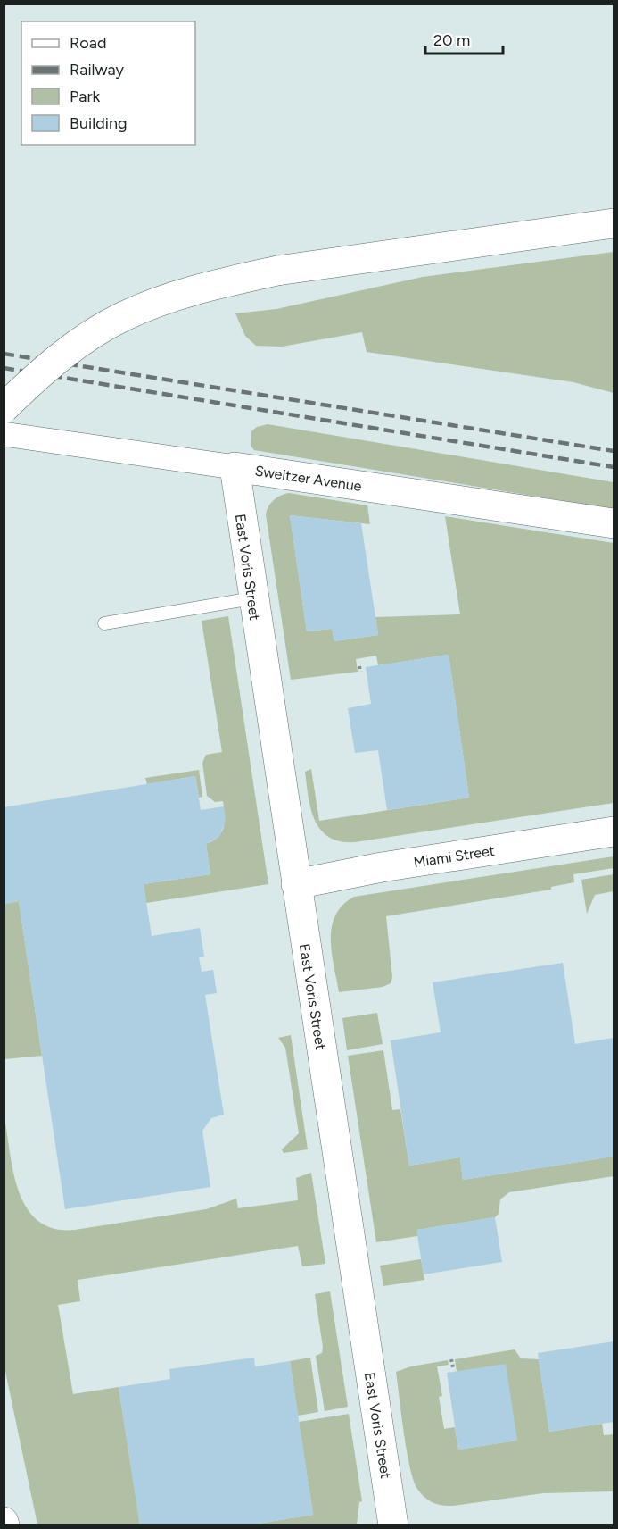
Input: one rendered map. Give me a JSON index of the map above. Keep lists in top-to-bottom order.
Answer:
{
  "streets": {
    "main road": ["Sweitzer Avenue", "East Voris Street", "Miami Street"]
  },
  "crossings": [
    ["Sweitzer Avenue", "East Voris Street"],
    ["East Voris Street", "Miami Street"]
  ],
  "legend": [
    "Road",
    "Railway",
    "Park",
    "Building"
  ],
  "scale_bar": "20 m"
}
